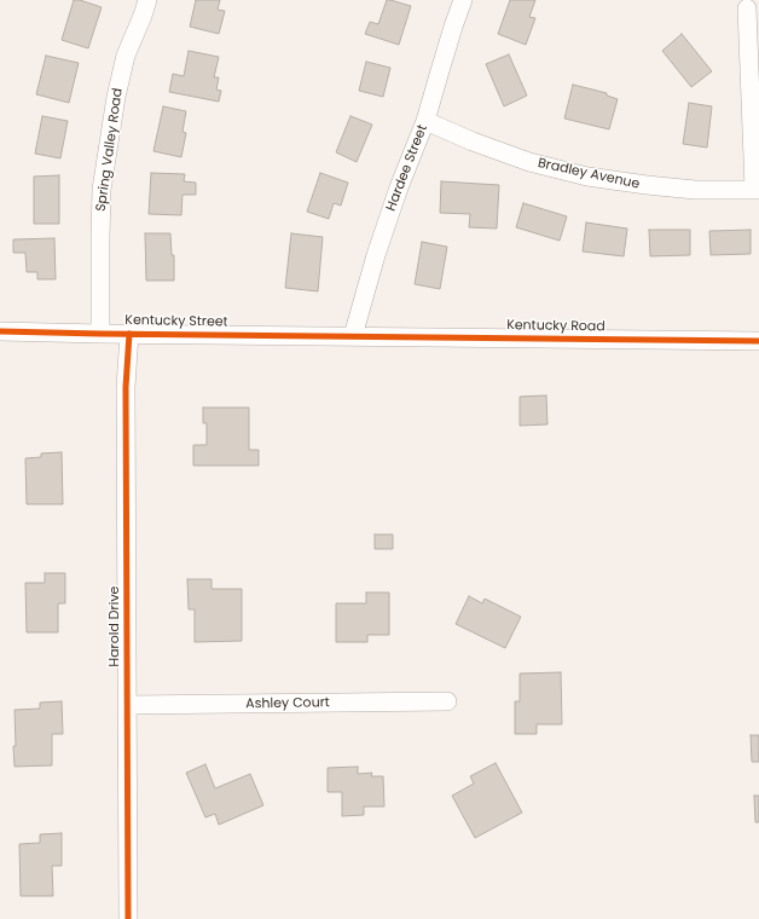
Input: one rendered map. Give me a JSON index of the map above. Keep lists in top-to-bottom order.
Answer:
{
  "streets": {
    "street": [
      "Spring Valley Road",
      "Hardee Street",
      "Bradley Avenue",
      "Kentucky Street",
      "Kentucky Road",
      "Harold Drive",
      "Ashley Court"
    ]
  },
  "crossings": [
    ["Spring Valley Road", "Kentucky Street"],
    ["Hardee Street", "Bradley Avenue"],
    ["Hardee Street", "Kentucky Street"],
    ["Hardee Street", "Kentucky Road"],
    ["Kentucky Street", "Kentucky Road"],
    ["Kentucky Street", "Harold Drive"],
    ["Harold Drive", "Ashley Court"]
  ]
}
